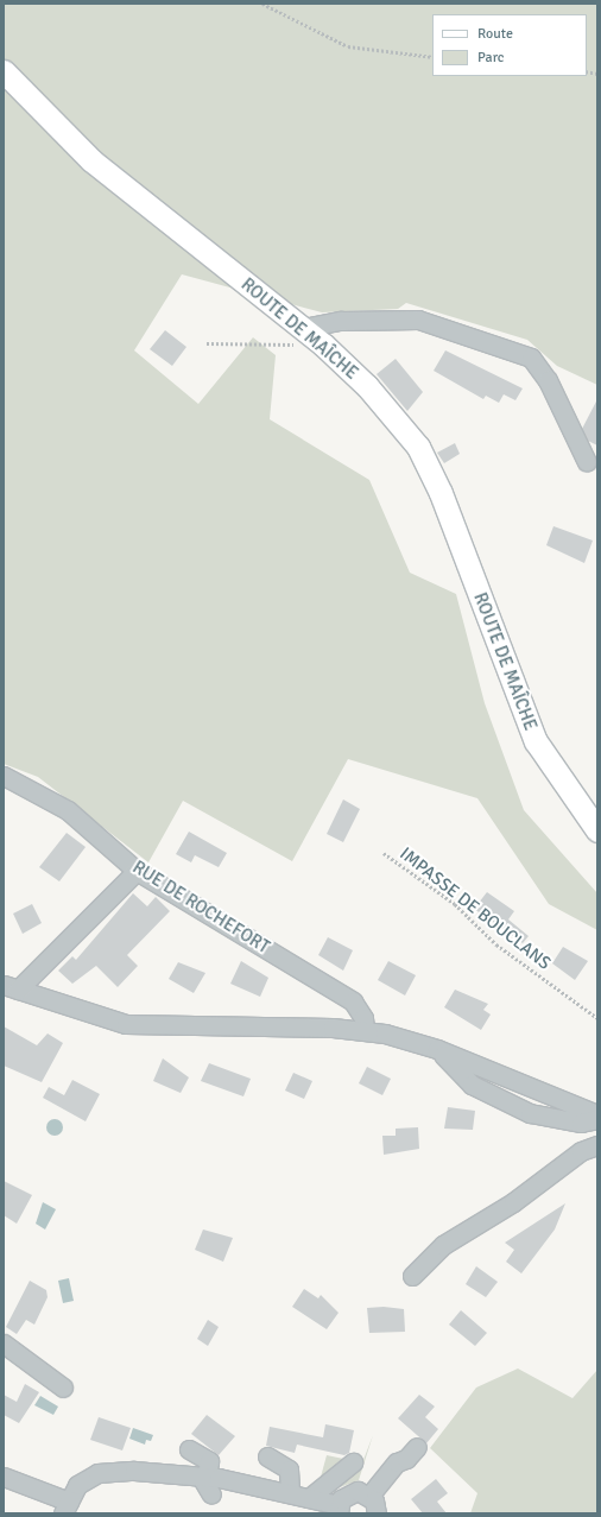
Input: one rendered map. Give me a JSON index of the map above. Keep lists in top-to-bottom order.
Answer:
{
  "streets": {
    "main road": ["ROUTE DE MAÎCHE"],
    "street": ["RUE DE ROCHEFORT"],
    "path": ["IMPASSE DE BOUCLANS"]
  },
  "legend": ["Route", "Parc"]
}
